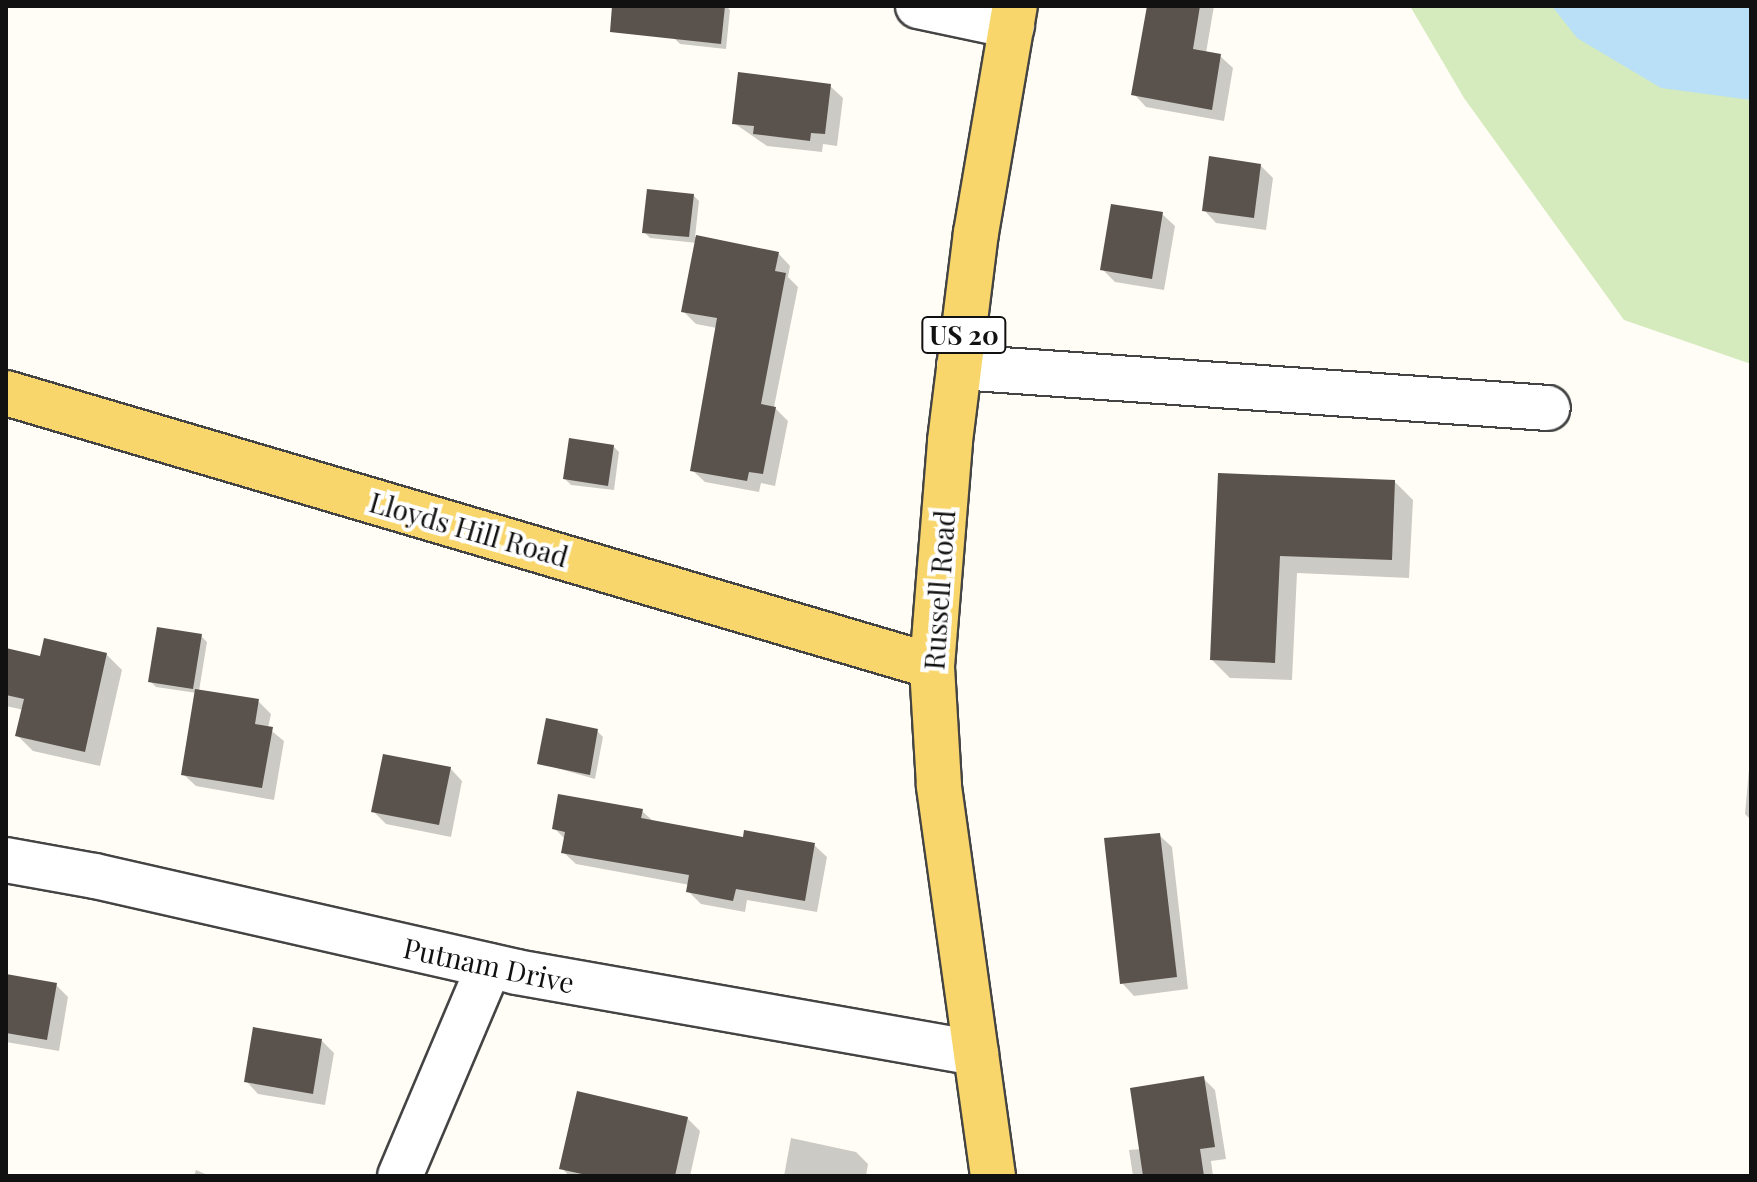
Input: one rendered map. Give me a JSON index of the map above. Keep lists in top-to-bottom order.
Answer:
{
  "streets": {
    "main road": ["US 20", "Lloyds Hill Road", "Russell Road"],
    "street": ["Putnam Drive"]
  },
  "crossings": [
    ["Lloyds Hill Road", "Russell Road"],
    ["Russell Road", "Putnam Drive"]
  ]
}
